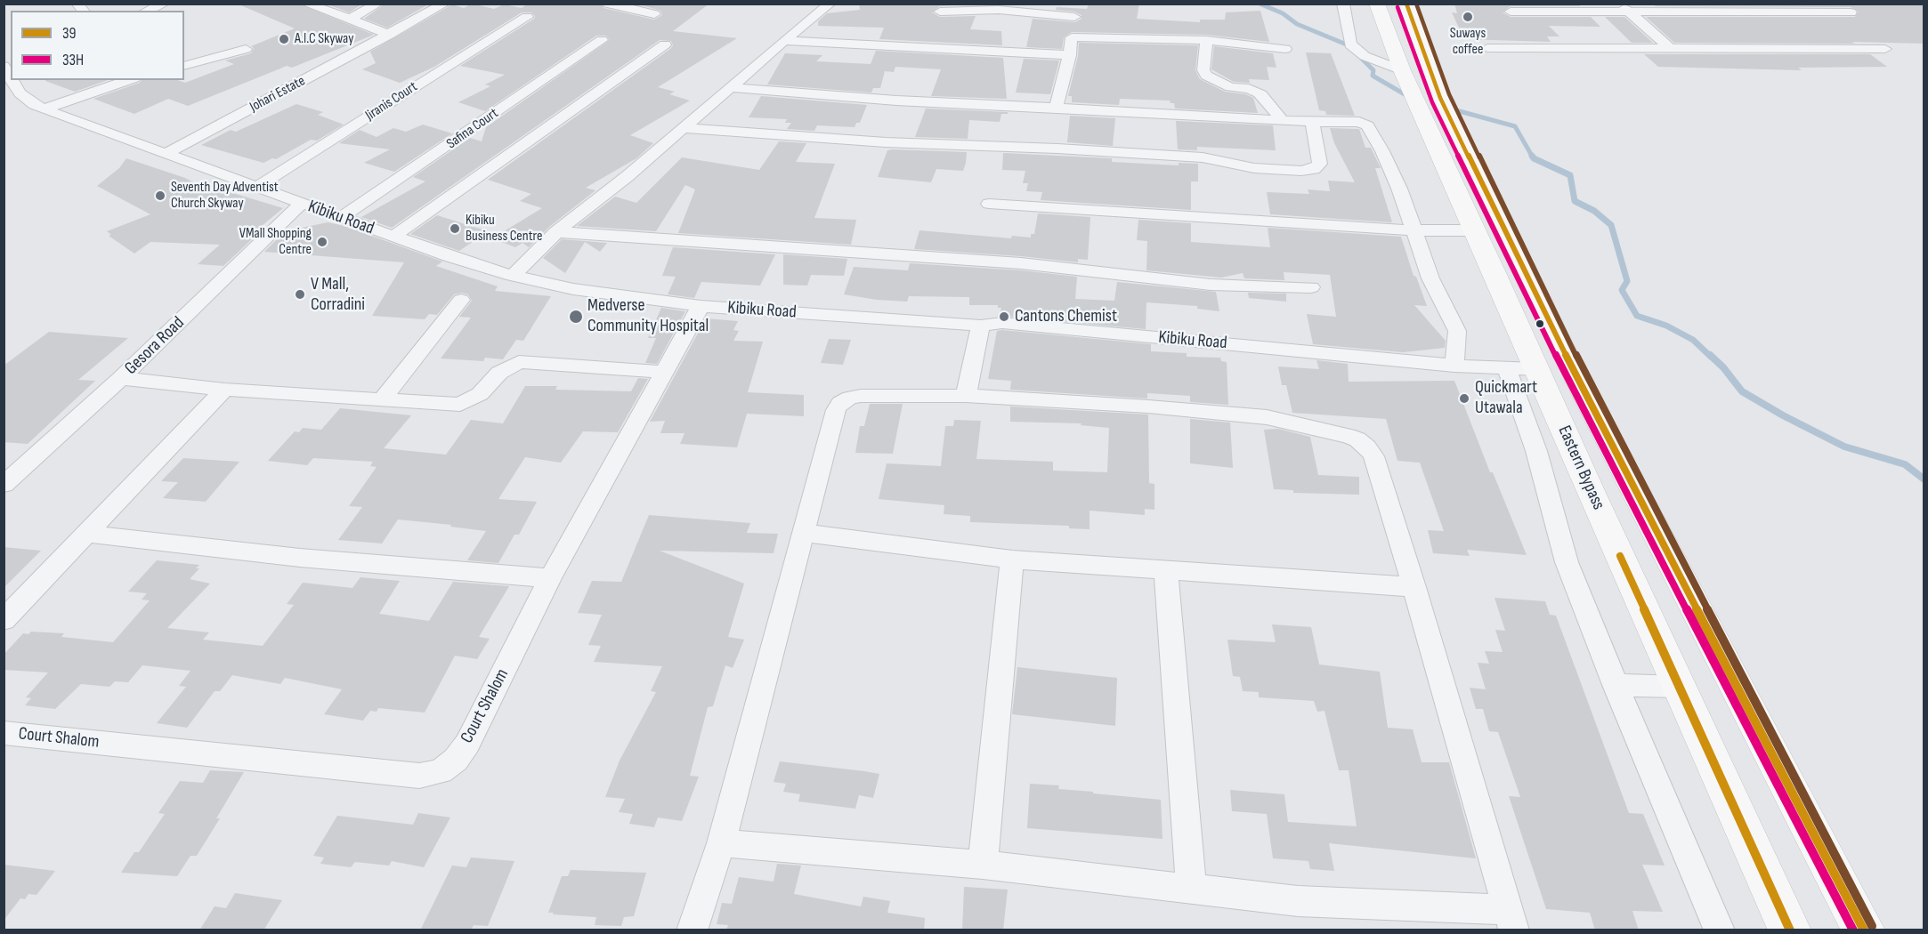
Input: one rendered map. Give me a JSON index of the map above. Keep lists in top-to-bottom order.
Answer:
{
  "streets": {
    "main road": ["Eastern Bypass"],
    "street": [
      "Johari Estate",
      "Jiranis Court",
      "Safina Court",
      "Kibiku Road",
      "Gesora Road",
      "Court Shalom"
    ]
  },
  "crossings": [
    ["Johari Estate", "Kibiku Road"],
    ["Jiranis Court", "Kibiku Road"],
    ["Safina Court", "Kibiku Road"],
    ["Kibiku Road", "Gesora Road"],
    ["Kibiku Road", "Eastern Bypass"],
    ["Kibiku Road", "Court Shalom"]
  ],
  "places": [
    "Suways coffee",
    "A.I.C Skyway",
    "Seventh Day Adventist Church Skyway",
    "Kibiku Business Centre",
    "VMall Shopping Centre",
    "V Mall, Corradini",
    "Medverse Community Hospital",
    "Cantons Chemist",
    "Quickmart Utawala"
  ],
  "lines": ["transit line 39", "transit line 33H"],
  "legend": ["39", "33H"]
}
